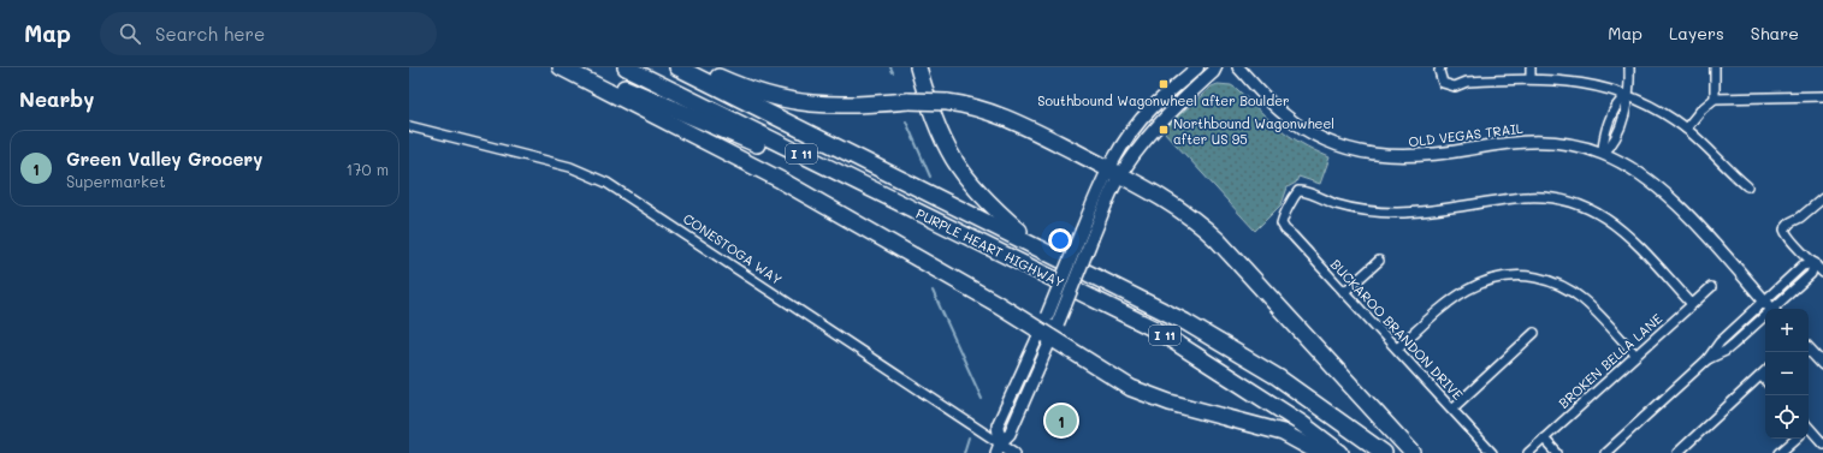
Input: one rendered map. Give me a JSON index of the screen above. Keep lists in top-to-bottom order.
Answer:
{
  "streets": {
    "highway": ["I 11", "PURPLE HEART HIGHWAY"],
    "street": [
      "OLD VEGAS TRAIL",
      "CONESTOGA WAY",
      "BUCKAROO BRANDON DRIVE",
      "BROKEN BELLA LANE"
    ]
  },
  "crossings": [
    ["BUCKAROO BRANDON DRIVE", "BROKEN BELLA LANE"]
  ],
  "places": {
    "transit": ["Southbound Wagonwheel after Boulder", "Northbound Wagonwheel after US 95"]
  },
  "page": {
    "header": "Map",
    "search": "Search here",
    "nav": ["Map", "Layers", "Share"],
    "heading": "Nearby",
    "list": [
      {
        "mark": "1",
        "name": "Green Valley Grocery",
        "note": "Supermarket",
        "value": "170 m"
      }
    ],
    "map_buttons": ["+", "−"],
    "pins": "1"
  }
}
